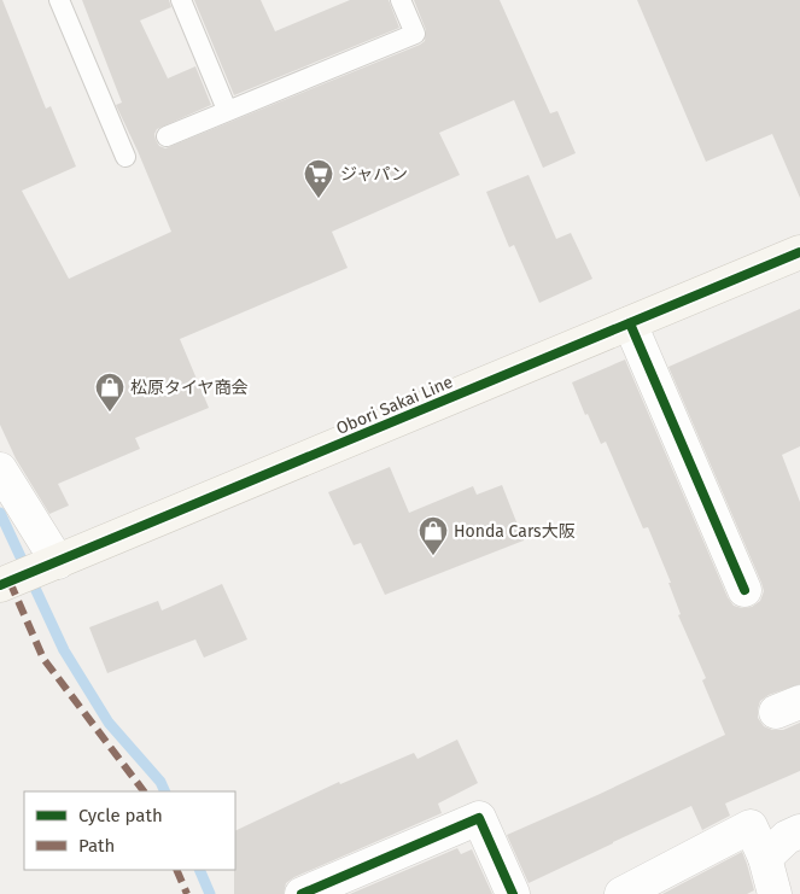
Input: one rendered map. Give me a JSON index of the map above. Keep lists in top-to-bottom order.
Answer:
{
  "streets": {
    "main road": ["Obori Sakai Line"]
  },
  "places": {
    "supermarket": ["ジャパン"],
    "shop": ["松原タイヤ商会", "Honda Cars大阪"]
  },
  "legend": ["Cycle path", "Path"]
}
